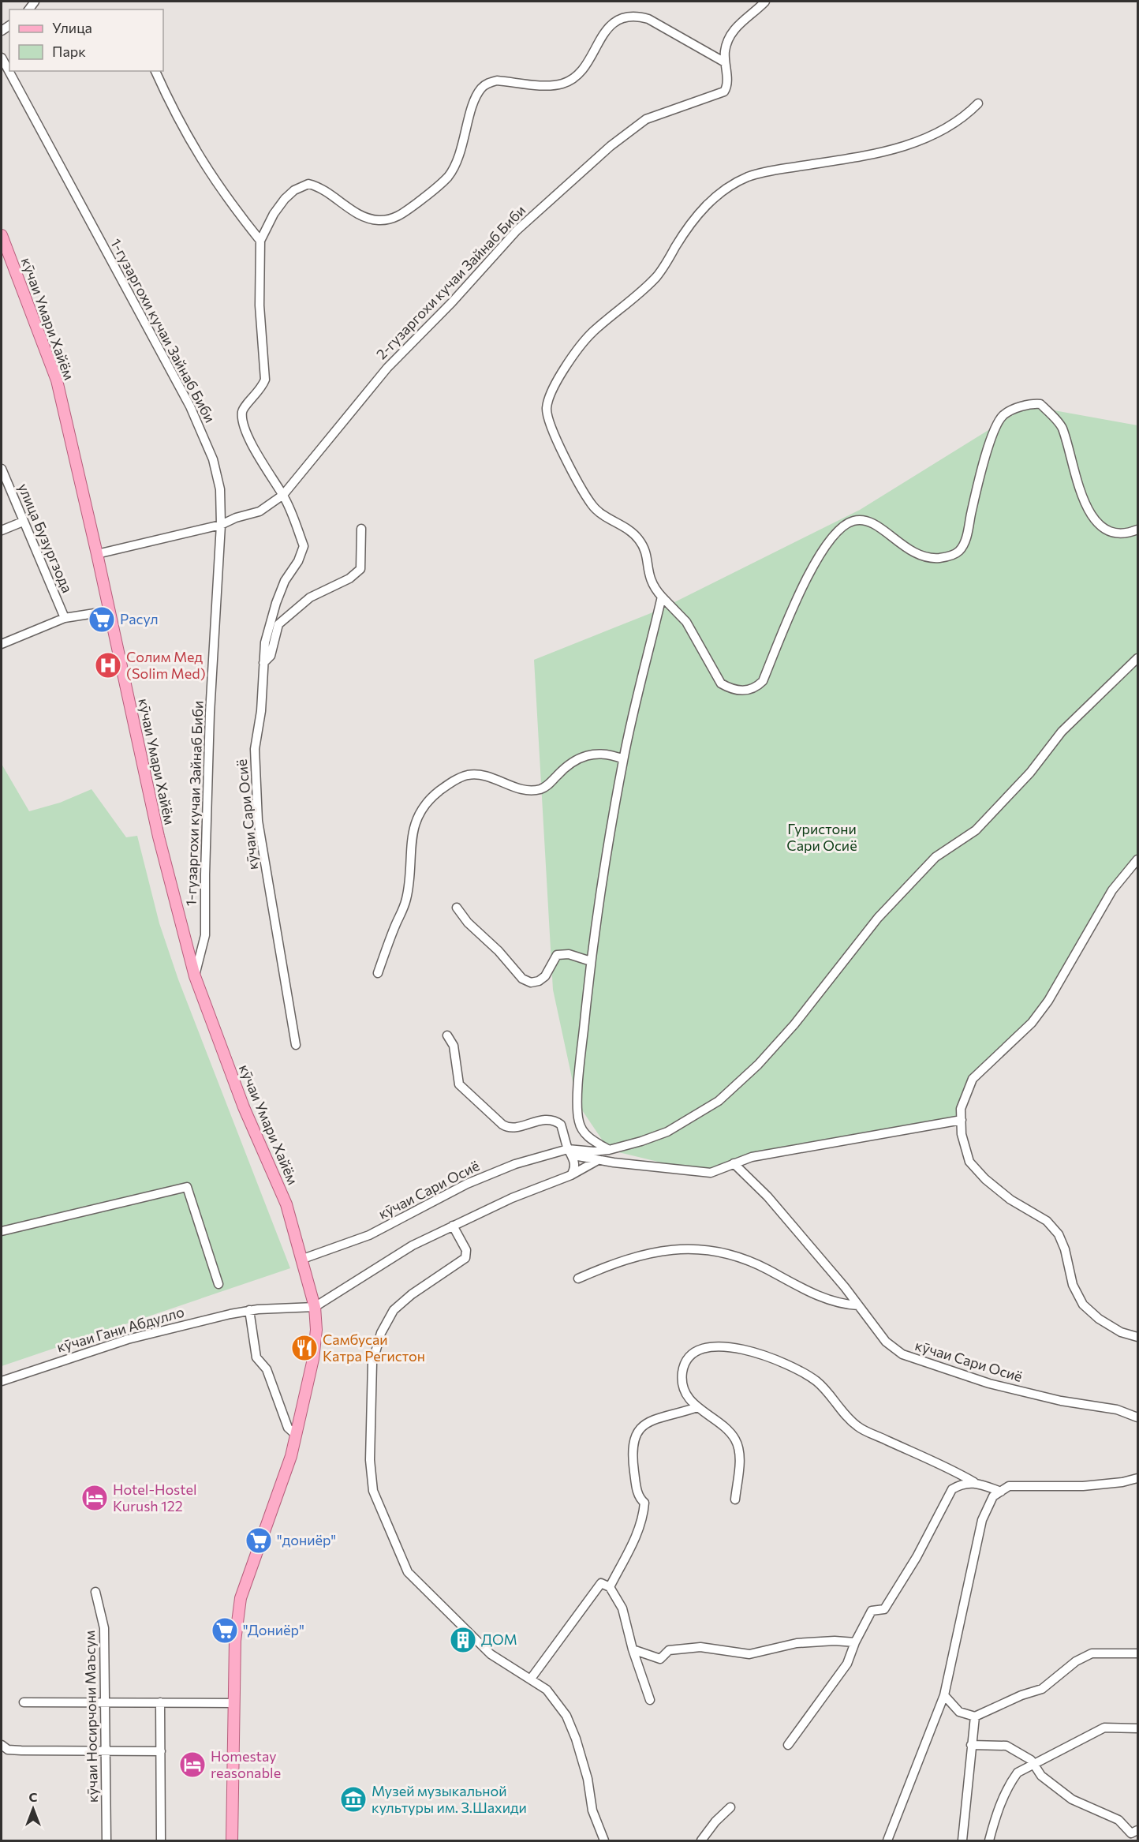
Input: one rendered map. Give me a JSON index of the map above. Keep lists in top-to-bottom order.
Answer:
{
  "streets": {
    "main road": ["кӯчаи Умари Хайём"],
    "street": [
      "2-гузаргохи кучаи Зайнаб Биби",
      "1-гузаргохи кучаи Зайнаб Биби",
      "улица Бузургзода",
      "кӯчаи Сари Осиё",
      "кӯчаи Гани Абдулло",
      "кӯчаи Носирчони Маъсум"
    ]
  },
  "crossings": [
    ["2-гузаргохи кучаи Зайнаб Биби", "кӯчаи Умари Хайём"],
    ["2-гузаргохи кучаи Зайнаб Биби", "1-гузаргохи кучаи Зайнаб Биби"],
    ["2-гузаргохи кучаи Зайнаб Биби", "кӯчаи Сари Осиё"],
    ["кӯчаи Умари Хайём", "1-гузаргохи кучаи Зайнаб Биби"],
    ["кӯчаи Умари Хайём", "кӯчаи Сари Осиё"],
    ["кӯчаи Умари Хайём", "кӯчаи Гани Абдулло"]
  ],
  "parks": ["Гуристони Сари Осиё"],
  "places": {
    "supermarket": ["Расул", "\"дониёр\"", "\"Дониёр\""],
    "hospital": ["Солим Мед (Solim Med)"],
    "restaurant": ["Самбусаи Катра Регистон"],
    "hotel": ["Hotel-Hostel Kurush 122", "Homestay reasonable"],
    "building": ["ДОМ"],
    "museum": ["Музей музыкальной культуры им. З.Шахиди"]
  },
  "legend": ["Улица", "Парк"],
  "north": "top"
}
